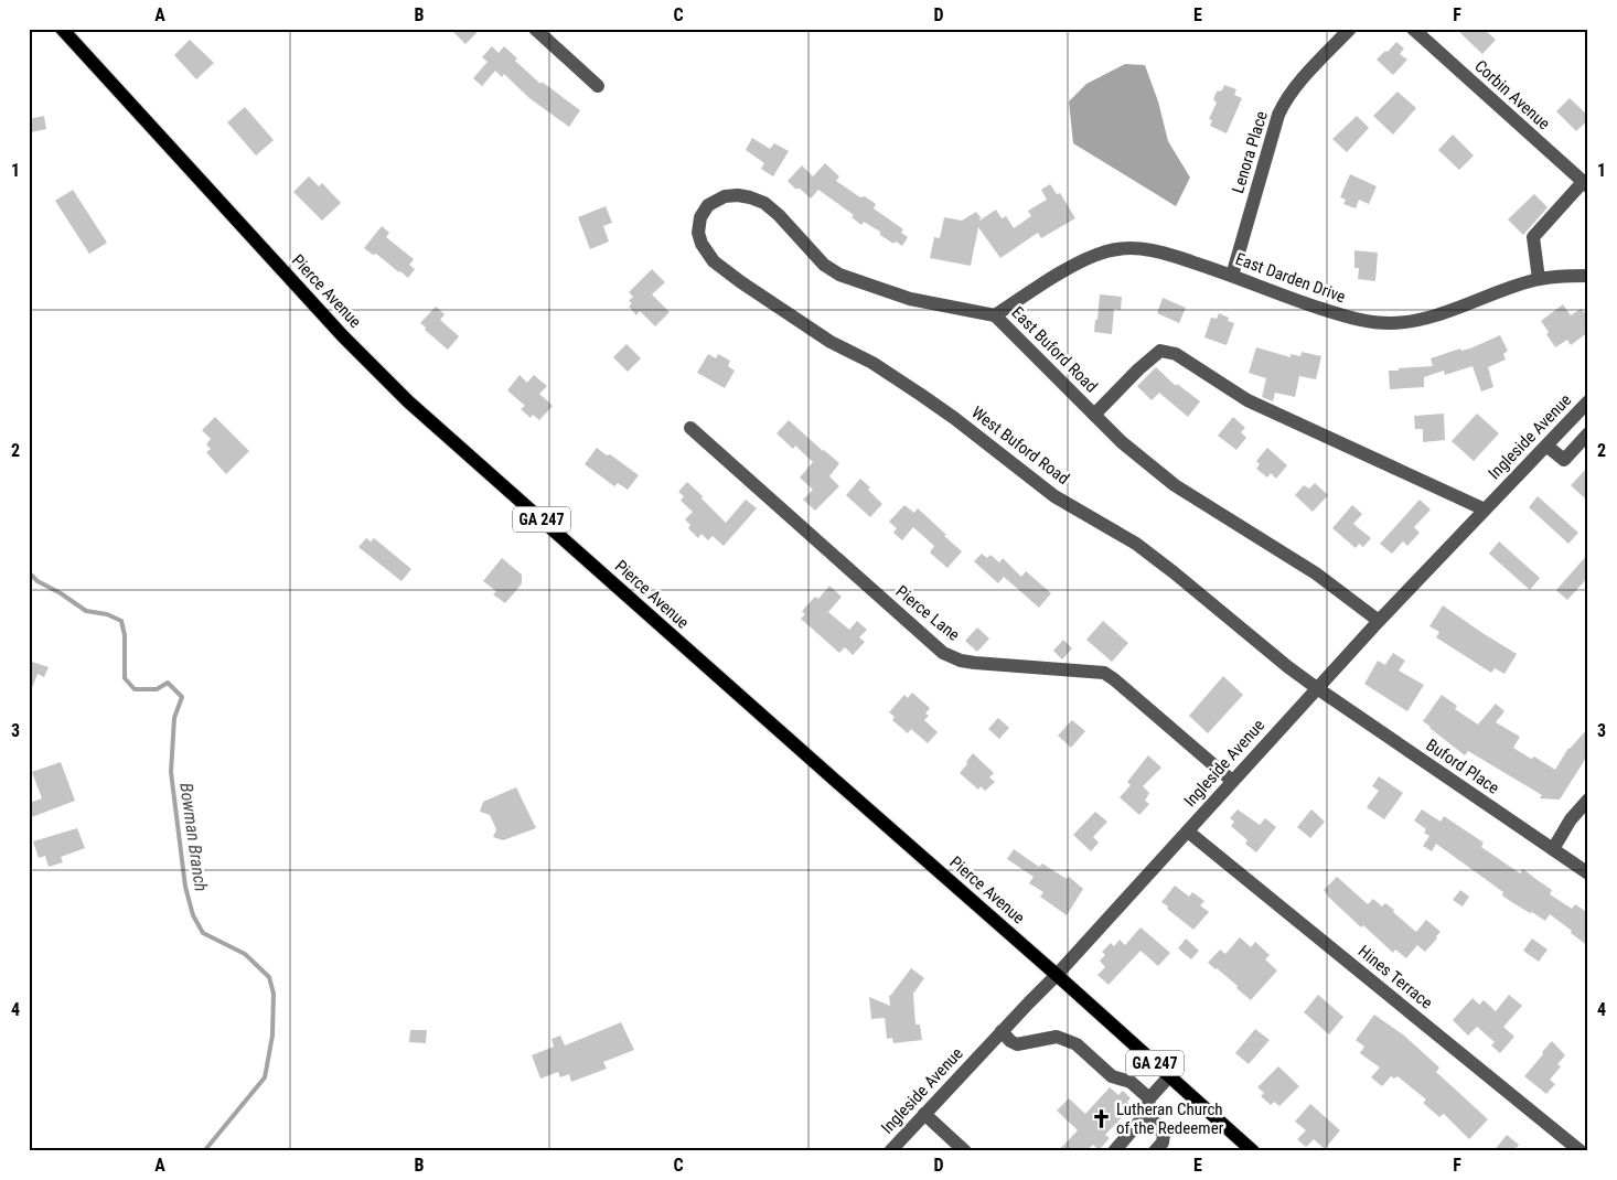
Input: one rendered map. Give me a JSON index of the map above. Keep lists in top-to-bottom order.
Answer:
{
  "streets": {
    "main road": ["Pierce Avenue", "GA 247"],
    "street": [
      "Corbin Avenue",
      "Lenora Place",
      "East Darden Drive",
      "East Buford Road",
      "Ingleside Avenue",
      "West Buford Road",
      "Pierce Lane",
      "Buford Place",
      "Hines Terrace"
    ]
  },
  "crossings": [
    ["Lenora Place", "East Darden Drive"],
    ["East Darden Drive", "East Buford Road"],
    ["Pierce Avenue", "Ingleside Avenue"],
    ["East Buford Road", "Ingleside Avenue"],
    ["East Buford Road", "West Buford Road"],
    ["Ingleside Avenue", "West Buford Road"],
    ["Ingleside Avenue", "Pierce Lane"],
    ["Ingleside Avenue", "Buford Place"],
    ["Ingleside Avenue", "Hines Terrace"],
    ["West Buford Road", "Buford Place"]
  ],
  "water": ["Bowman Branch"],
  "places": {
    "church": ["Lutheran Church of the Redeemer"]
  },
  "grid": {
    "columns": [
      "A",
      "B",
      "C",
      "D",
      "E",
      "F"
    ],
    "rows": [
      "1",
      "2",
      "3",
      "4"
    ]
  }
}
